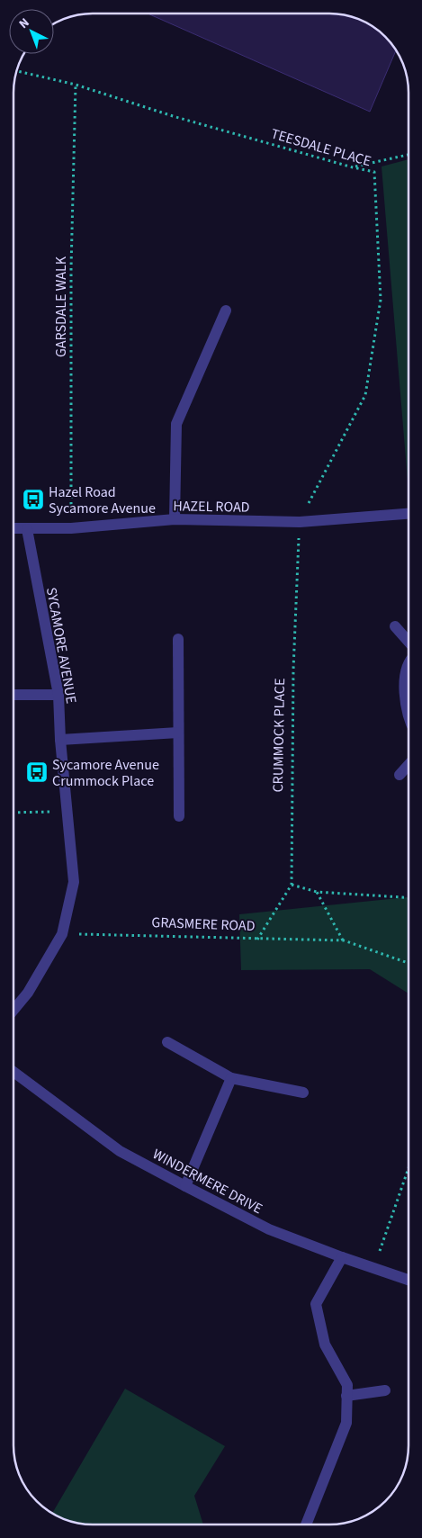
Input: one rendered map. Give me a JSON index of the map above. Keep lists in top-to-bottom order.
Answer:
{
  "streets": {
    "street": ["HAZEL ROAD", "SYCAMORE AVENUE", "WINDERMERE DRIVE"],
    "path": [
      "TEESDALE PLACE",
      "GARSDALE WALK",
      "CRUMMOCK PLACE",
      "GRASMERE ROAD"
    ]
  },
  "crossings": [
    ["TEESDALE PLACE", "GARSDALE WALK"],
    ["TEESDALE PLACE", "HAZEL ROAD"],
    ["TEESDALE PLACE", "CRUMMOCK PLACE"],
    ["GARSDALE WALK", "HAZEL ROAD"],
    ["HAZEL ROAD", "SYCAMORE AVENUE"],
    ["HAZEL ROAD", "CRUMMOCK PLACE"],
    ["SYCAMORE AVENUE", "GRASMERE ROAD"]
  ],
  "places": {
    "bus stop": ["Hazel Road Sycamore Avenue", "Sycamore Avenue Crummock Place"]
  },
  "north": "top left"
}
